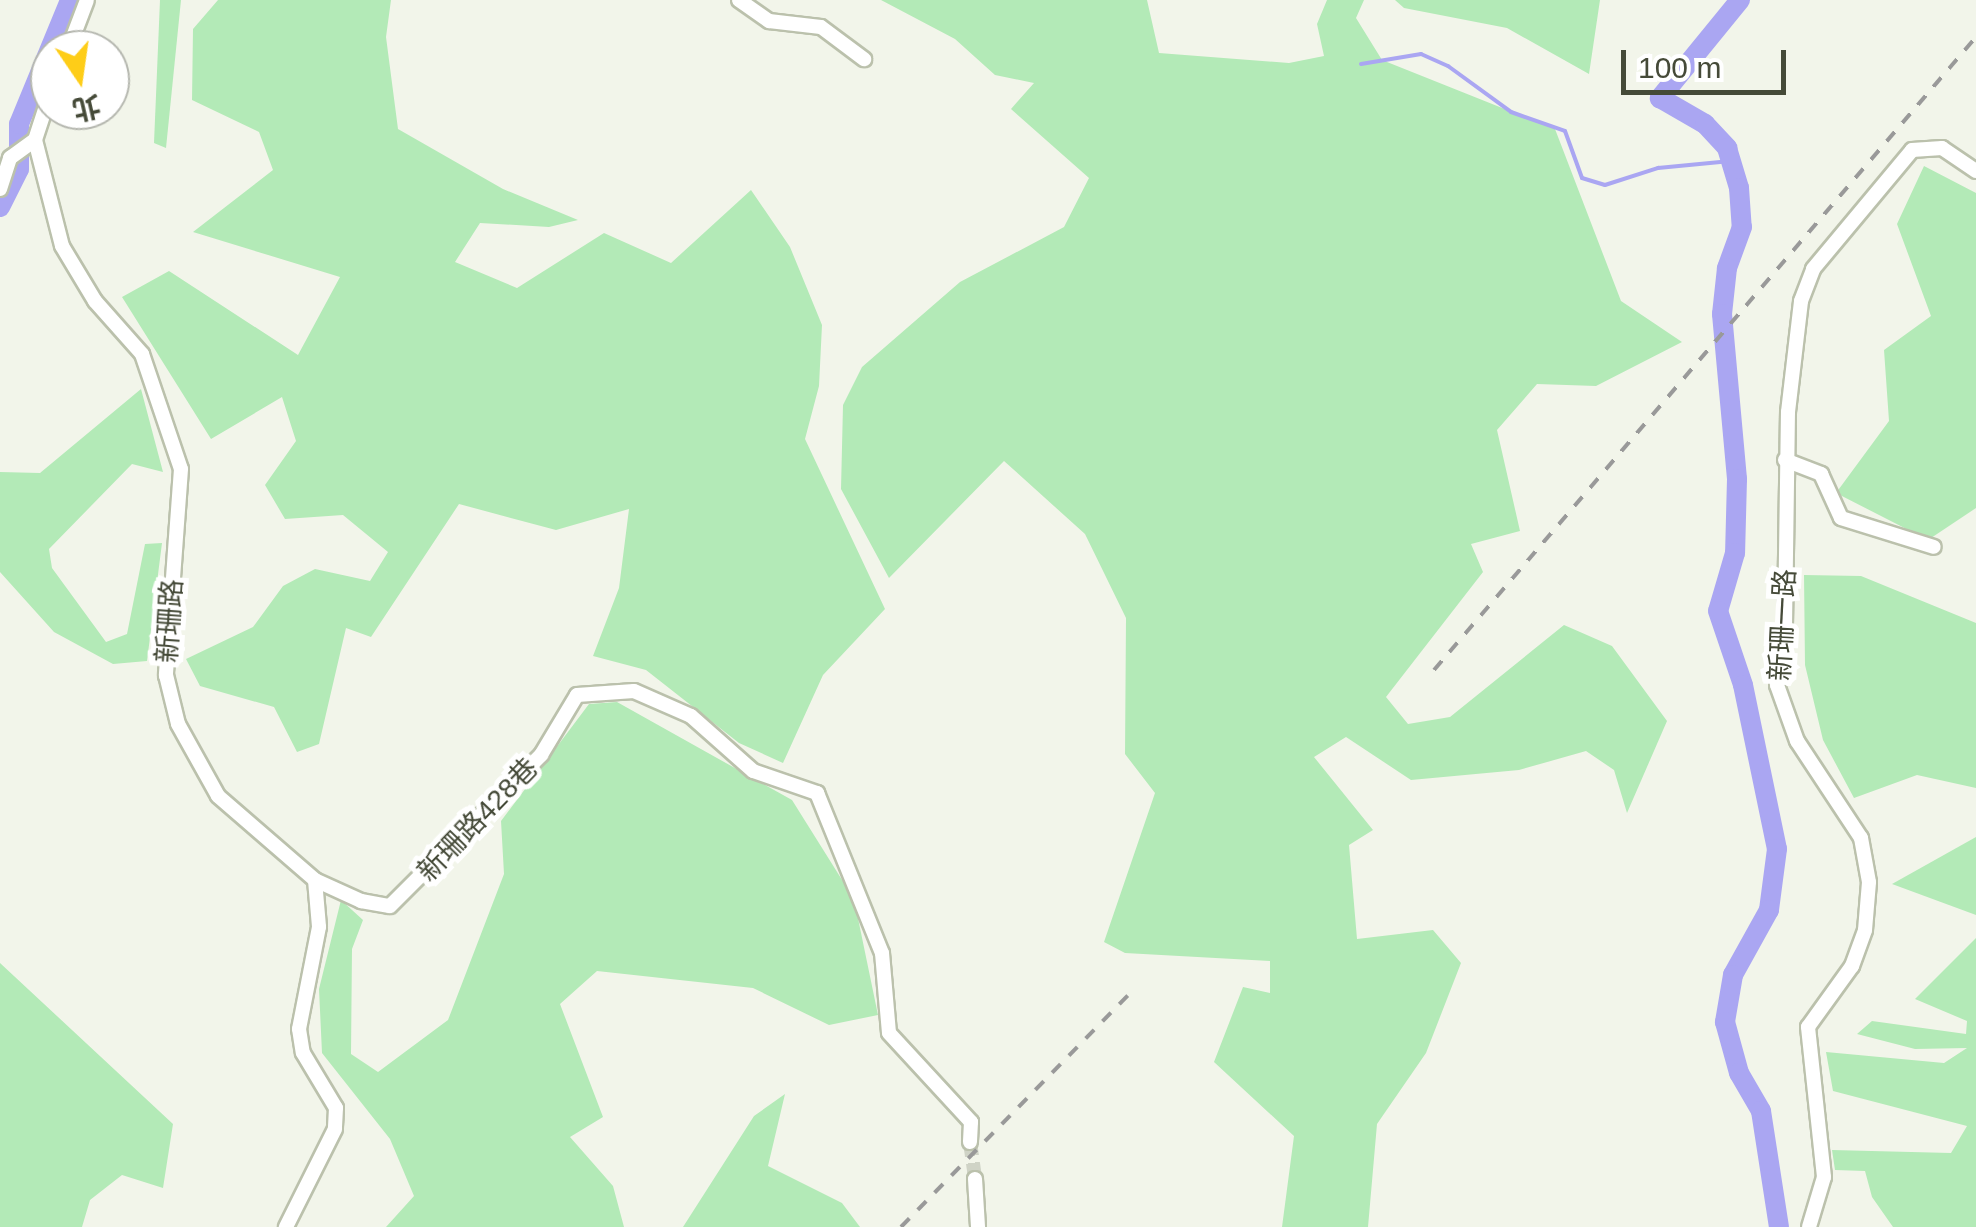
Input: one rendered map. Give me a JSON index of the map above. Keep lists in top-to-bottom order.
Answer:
{
  "streets": {
    "street": ["新珊路", "新珊一路", "新珊路428巷"]
  },
  "crossings": [
    ["新珊路", "新珊路428巷"]
  ],
  "scale_bar": "100 m",
  "north": "bottom"
}
